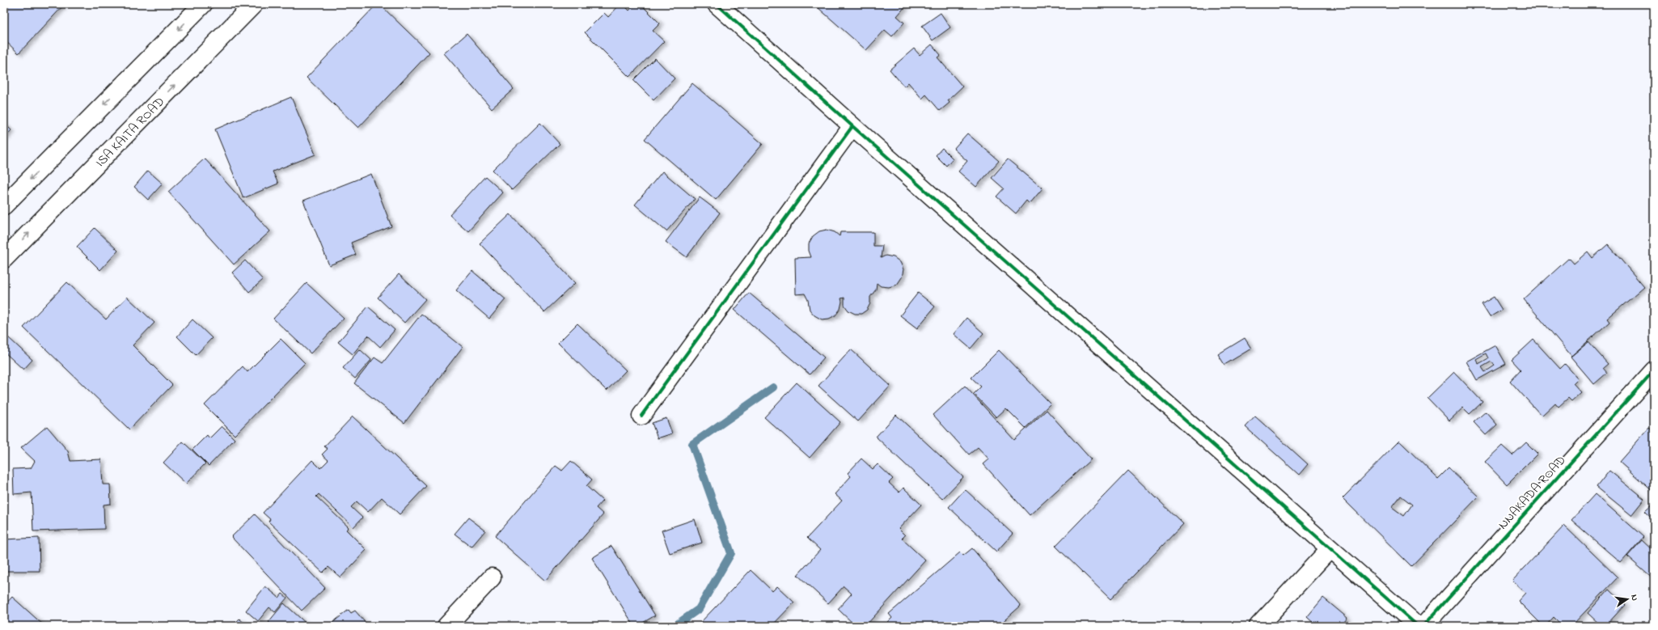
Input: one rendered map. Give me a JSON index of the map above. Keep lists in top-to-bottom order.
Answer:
{
  "streets": {
    "street": ["ISA KAITA ROAD", "NNAKADA ROAD"]
  },
  "north": "right"
}
